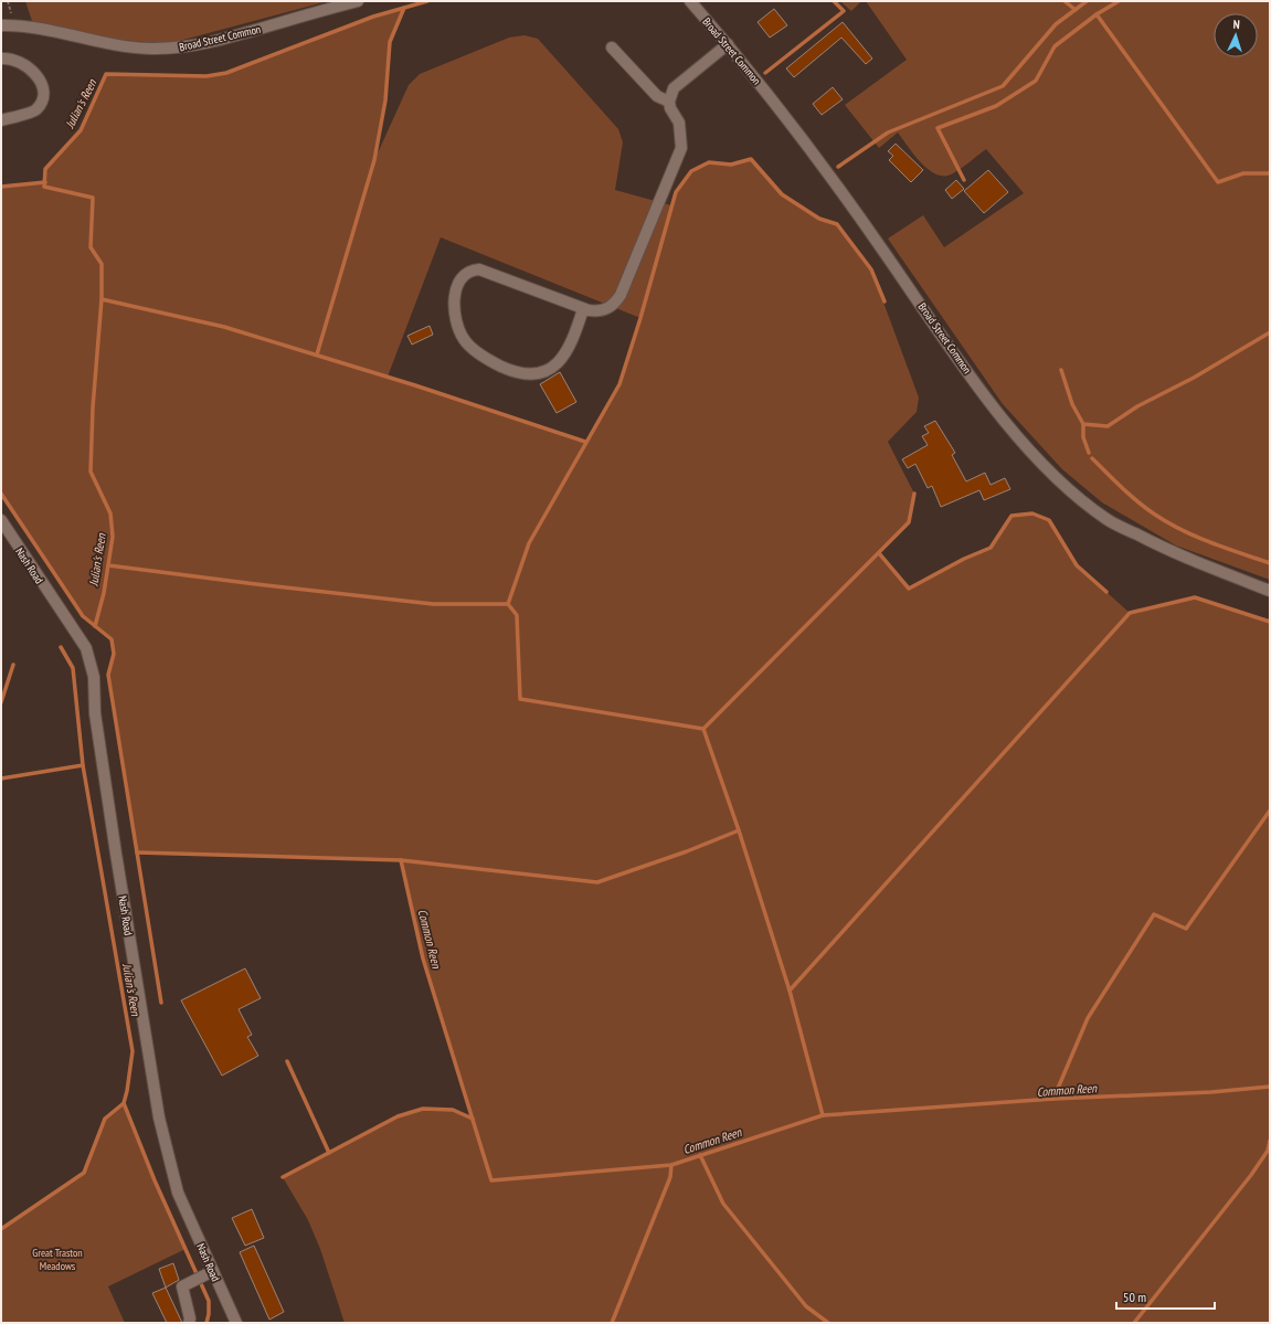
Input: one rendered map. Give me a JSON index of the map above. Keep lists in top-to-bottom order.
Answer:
{
  "streets": {
    "street": ["Broad Street Common", "Nash Road"]
  },
  "water": ["Julian's Reen", "Common Reen"],
  "parks": ["Great Traston Meadows"],
  "scale_bar": "50 m",
  "north": "top"
}
